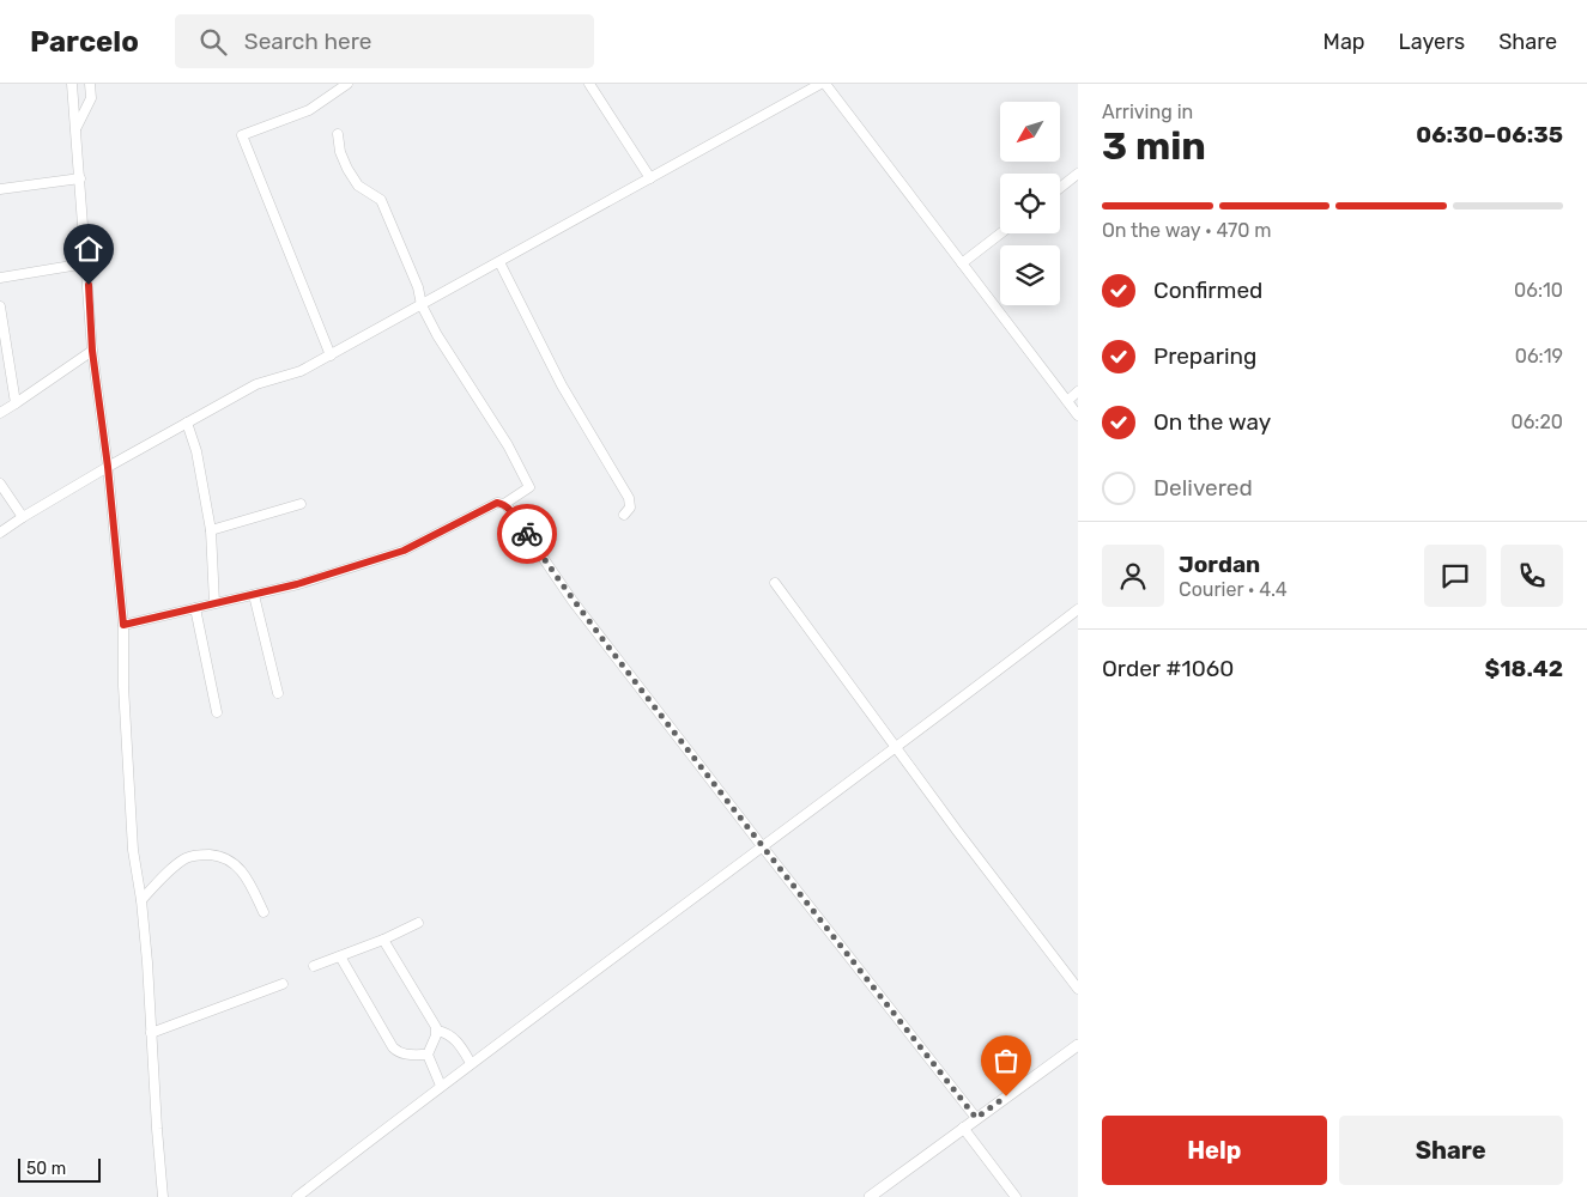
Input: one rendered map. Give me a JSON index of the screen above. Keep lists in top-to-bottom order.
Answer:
{
  "scale_bar": "50 m",
  "north": "bottom left",
  "page": {
    "header": "Parcelo",
    "search": "Search here",
    "nav": ["Map", "Layers", "Share"],
    "heading": ["3 min", "Arriving in", "06:30–06:35"],
    "panel": [
      "Jordan",
      "Courier · 4.4",
      "Order #1060",
      "$18.42"
    ],
    "bar": "On the way · 470 m",
    "list": [
      ["Confirmed", "06:10"],
      ["Preparing", "06:19"],
      ["On the way", "06:20"],
      "Delivered"
    ],
    "buttons": ["Help", "Share"],
    "scale": "50 m"
  }
}
